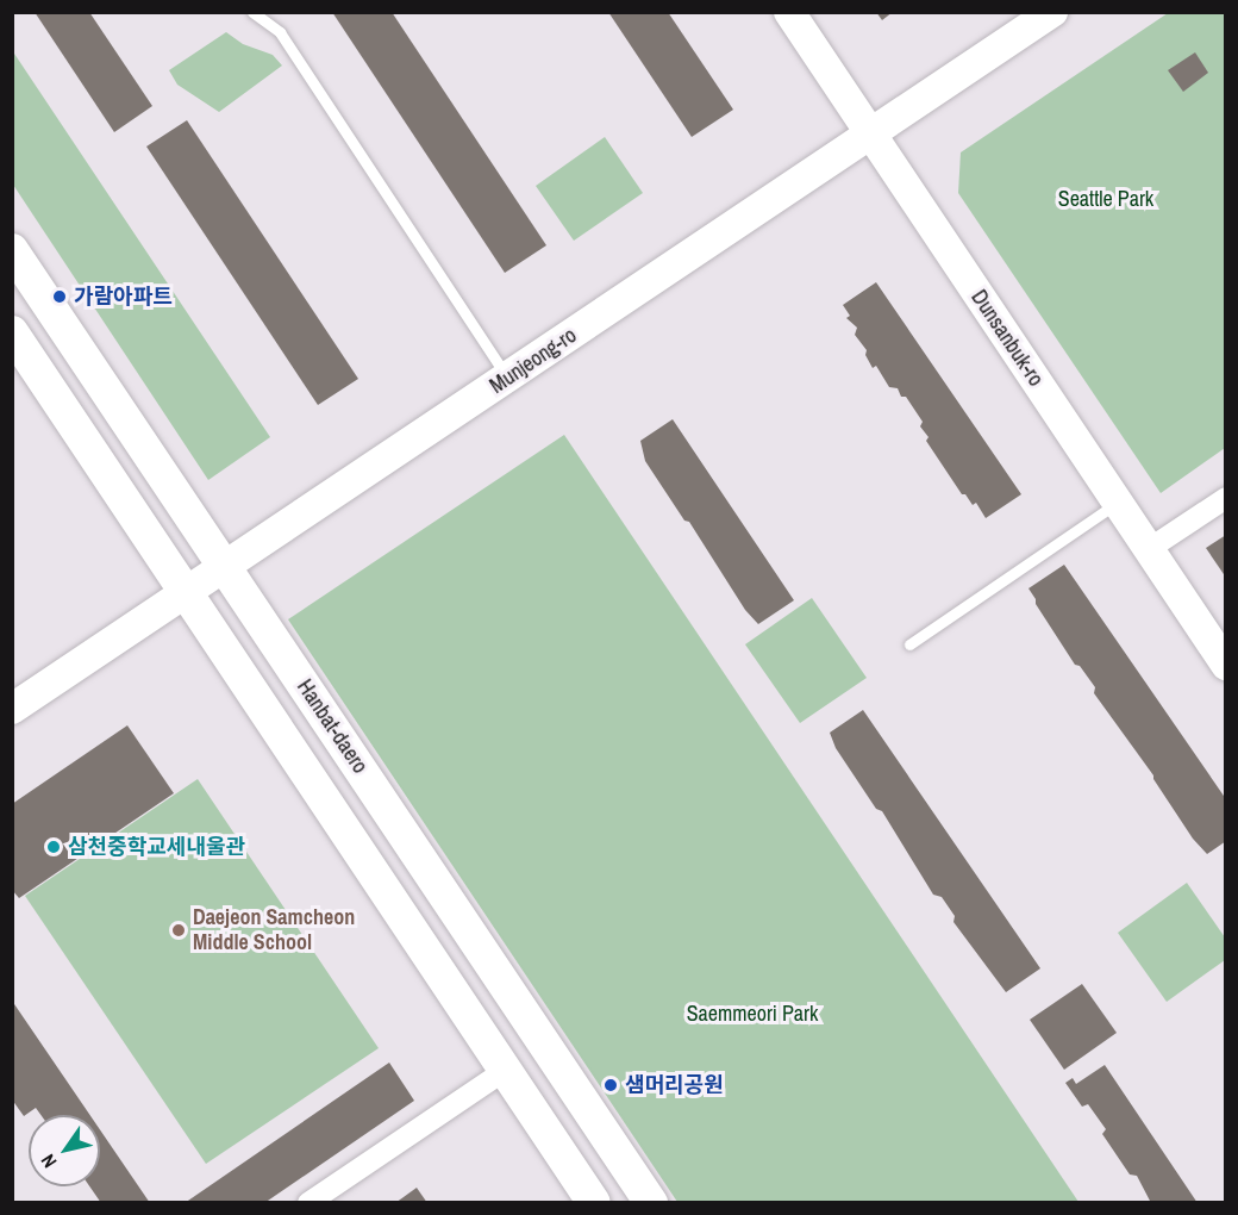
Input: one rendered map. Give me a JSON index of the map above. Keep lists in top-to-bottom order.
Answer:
{
  "streets": {
    "main road": ["Dunsanbuk-ro", "Munjeong-ro", "Hanbat-daero"]
  },
  "crossings": [
    ["Dunsanbuk-ro", "Munjeong-ro"],
    ["Munjeong-ro", "Hanbat-daero"]
  ],
  "parks": ["Seattle Park", "Saemmeori Park"],
  "places": [
    "가람아파트",
    "삼천중학교세내울관",
    "Daejeon Samcheon Middle School",
    "샘머리공원"
  ],
  "north": "bottom left"
}
